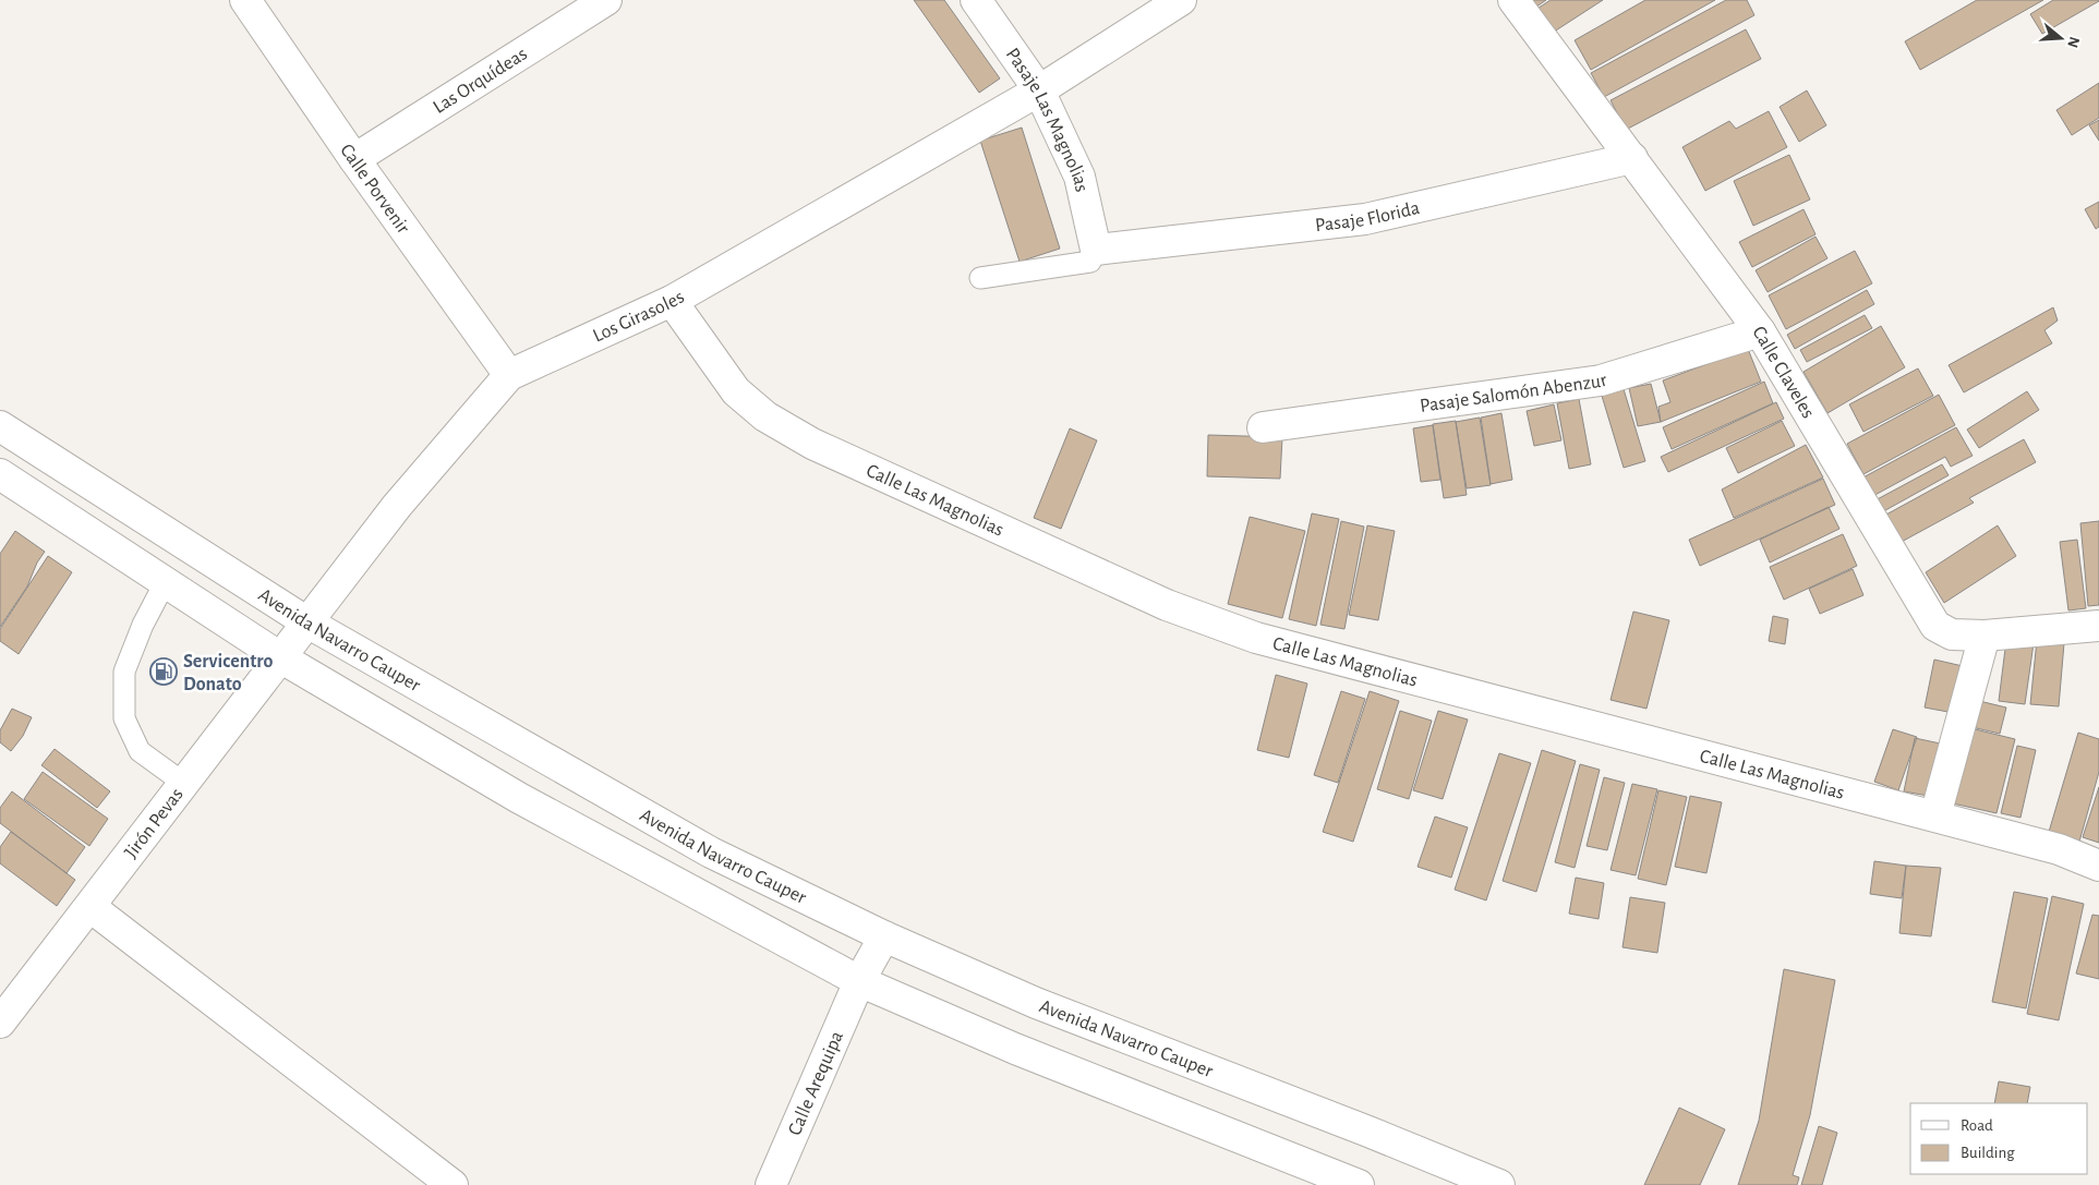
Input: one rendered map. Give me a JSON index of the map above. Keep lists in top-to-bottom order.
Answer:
{
  "streets": {
    "street": [
      "Las Orquídeas",
      "Pasaje Las Magnolias",
      "Calle Porvenir",
      "Pasaje Florida",
      "Los Girasoles",
      "Calle Claveles",
      "Pasaje Salomón Abenzur",
      "Calle Las Magnolias",
      "Avenida Navarro Cauper",
      "Jirón Pevas",
      "Calle Arequipa"
    ]
  },
  "crossings": [
    ["Las Orquídeas", "Calle Porvenir"],
    ["Pasaje Las Magnolias", "Pasaje Florida"],
    ["Pasaje Las Magnolias", "Los Girasoles"],
    ["Calle Porvenir", "Los Girasoles"],
    ["Pasaje Florida", "Calle Claveles"],
    ["Los Girasoles", "Calle Las Magnolias"],
    ["Los Girasoles", "Avenida Navarro Cauper"],
    ["Los Girasoles", "Jirón Pevas"],
    ["Calle Claveles", "Pasaje Salomón Abenzur"],
    ["Avenida Navarro Cauper", "Jirón Pevas"],
    ["Avenida Navarro Cauper", "Calle Arequipa"]
  ],
  "places": {
    "fuel station": ["Servicentro Donato"]
  },
  "legend": ["Road", "Building"],
  "north": "right"
}
